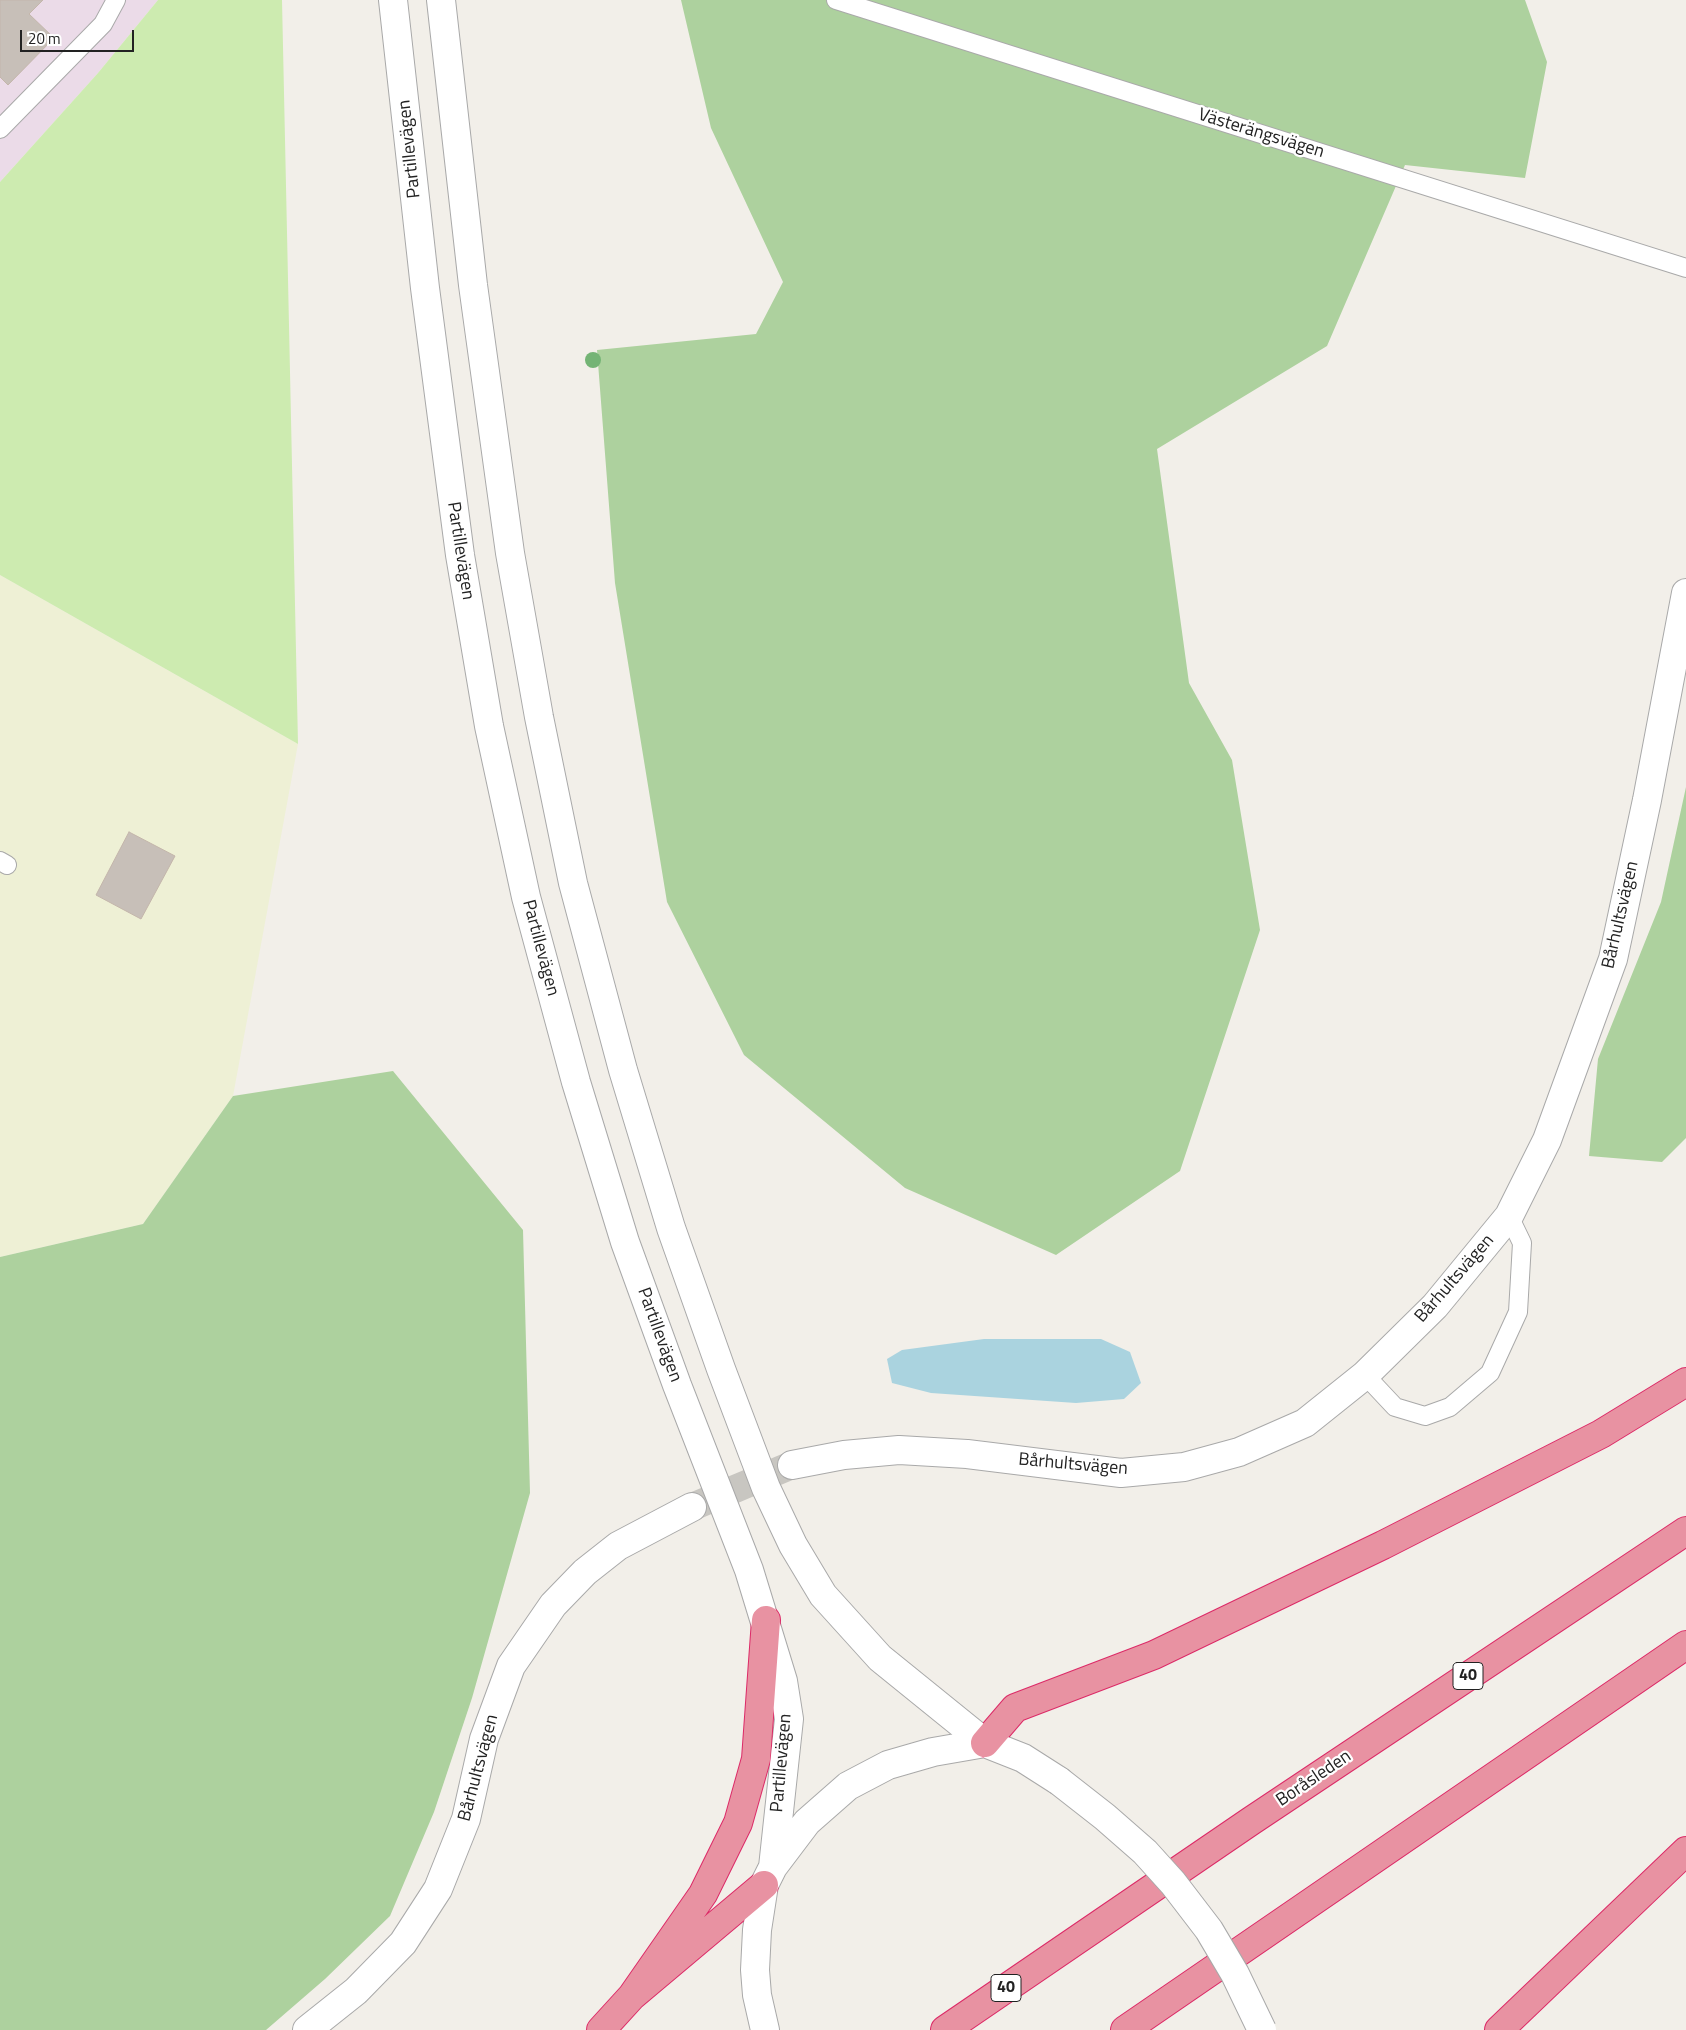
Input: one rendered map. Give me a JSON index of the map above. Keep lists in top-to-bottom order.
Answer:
{
  "streets": {
    "highway": ["40", "Boråsleden"],
    "street": ["Partillevägen", "Bårhultsvägen"],
    "lane": ["Västerängsvägen"]
  },
  "scale_bar": "20 m"
}
